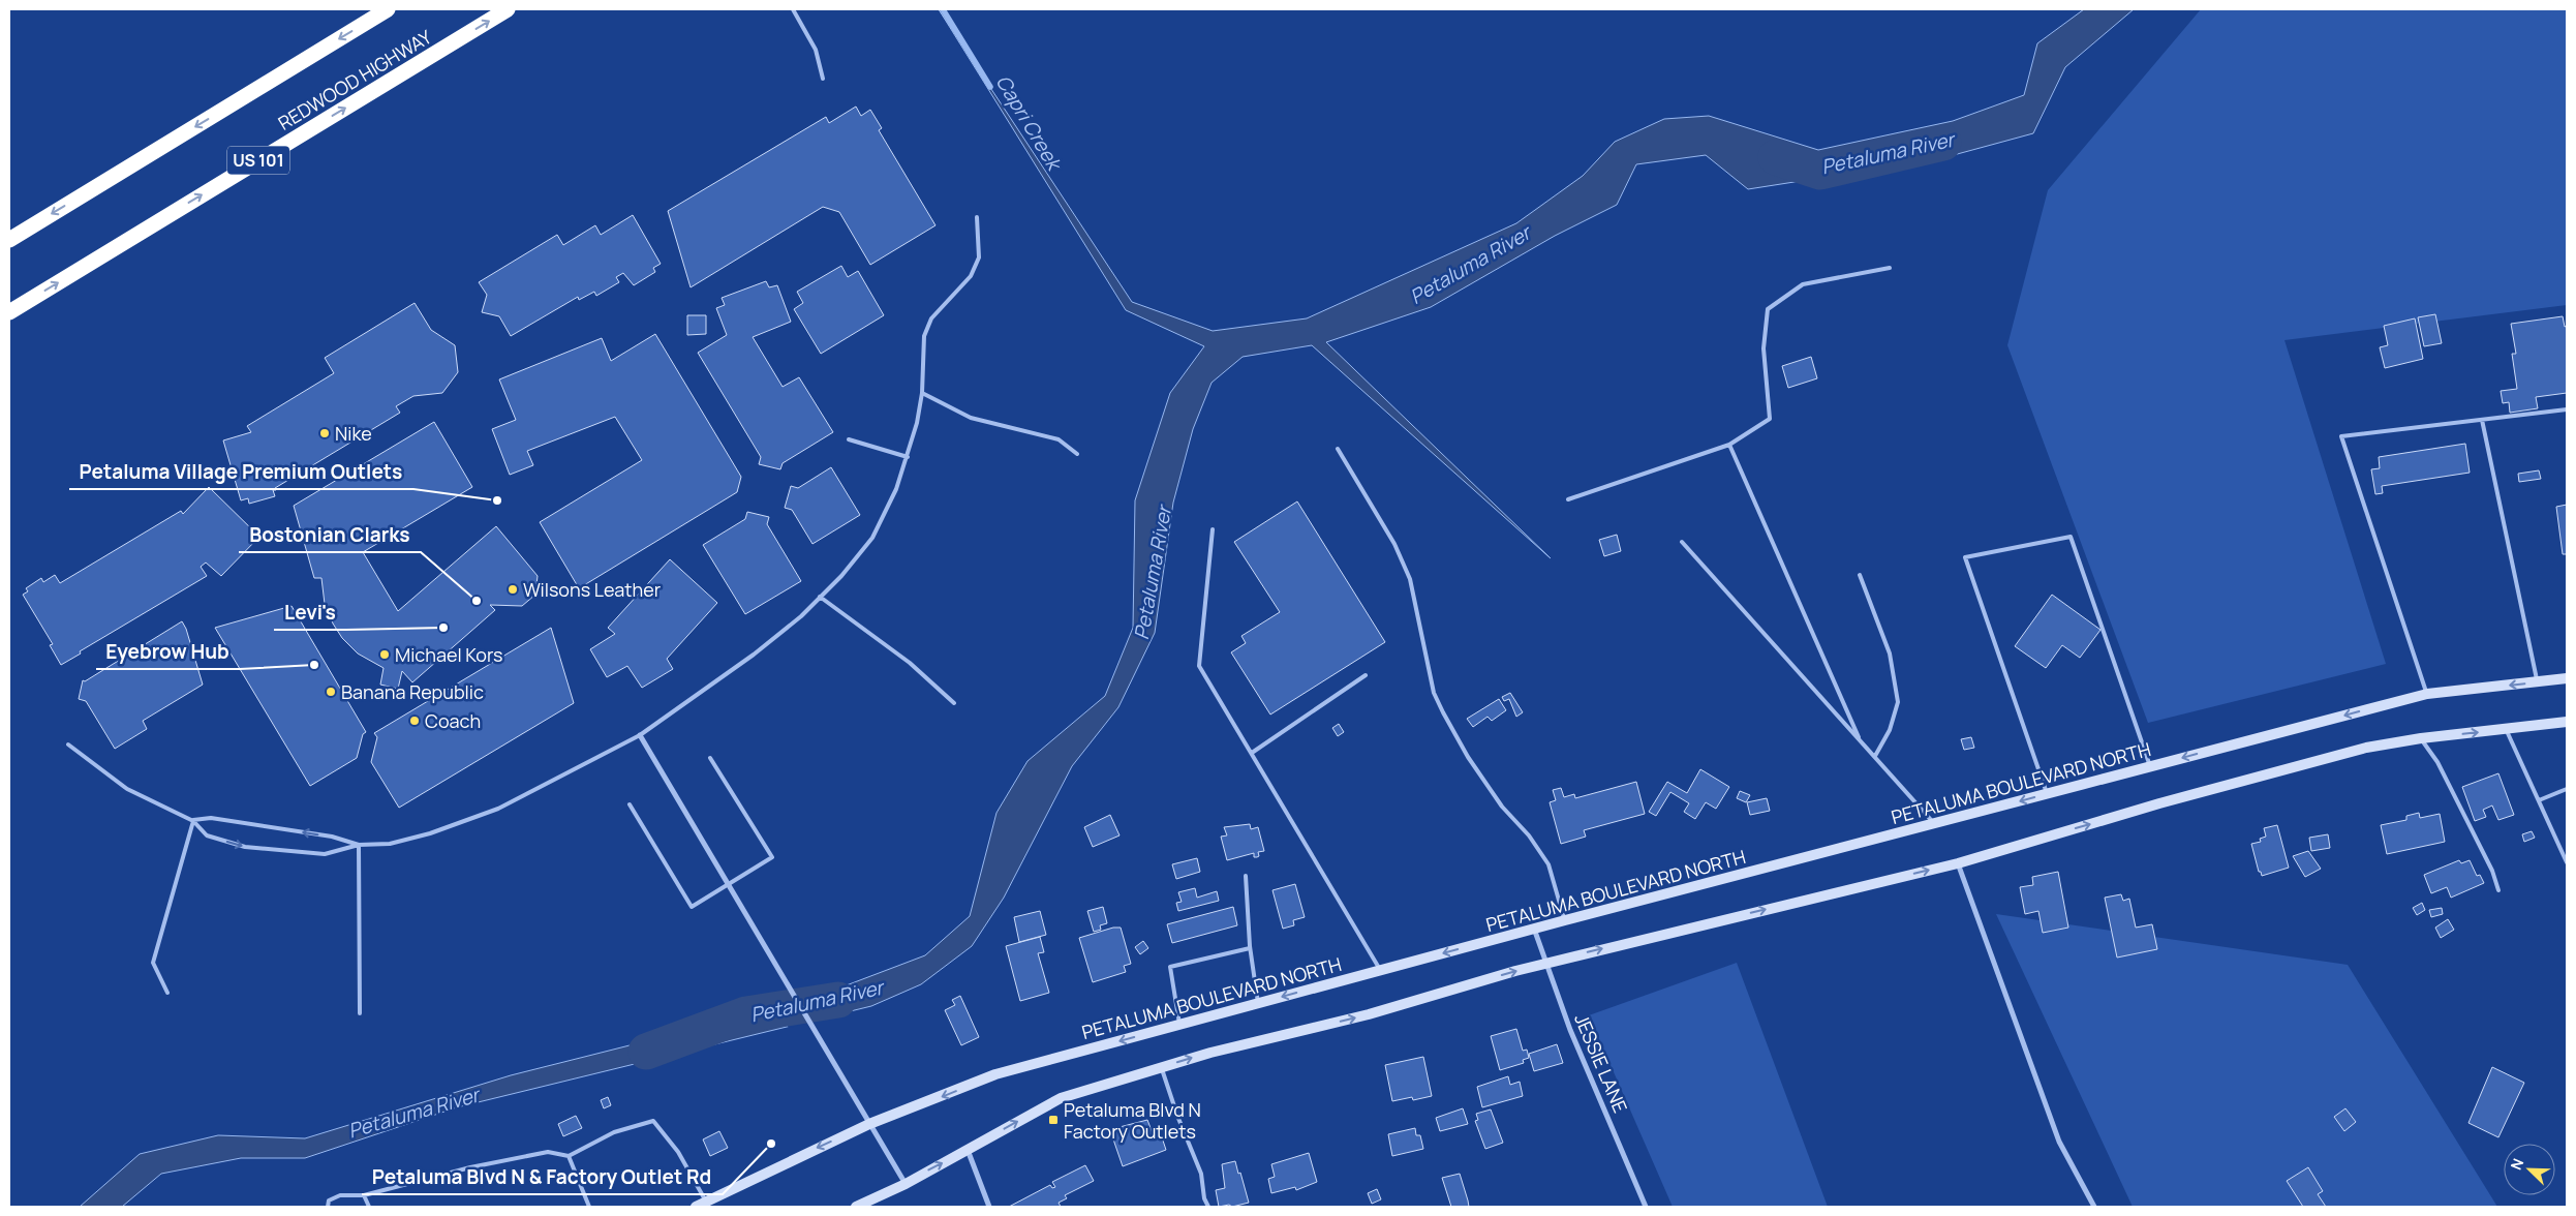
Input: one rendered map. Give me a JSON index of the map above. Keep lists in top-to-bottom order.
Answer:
{
  "streets": {
    "highway": ["REDWOOD HIGHWAY", "US 101"],
    "main road": ["PETALUMA BOULEVARD NORTH"],
    "street": ["JESSIE LANE"]
  },
  "crossings": [
    ["PETALUMA BOULEVARD NORTH", "JESSIE LANE"]
  ],
  "water": ["Capri Creek", "Petaluma River"],
  "places": {
    "other": [
      "Nike",
      "Petaluma Village Premium Outlets",
      "Wilsons Leather",
      "Bostonian Clarks",
      "Levi's",
      "Michael Kors",
      "Eyebrow Hub",
      "Banana Republic",
      "Coach",
      "Petaluma Blvd N & Factory Outlet Rd"
    ],
    "transit": ["Petaluma Blvd N Factory Outlets"]
  },
  "north": "top left"
}
